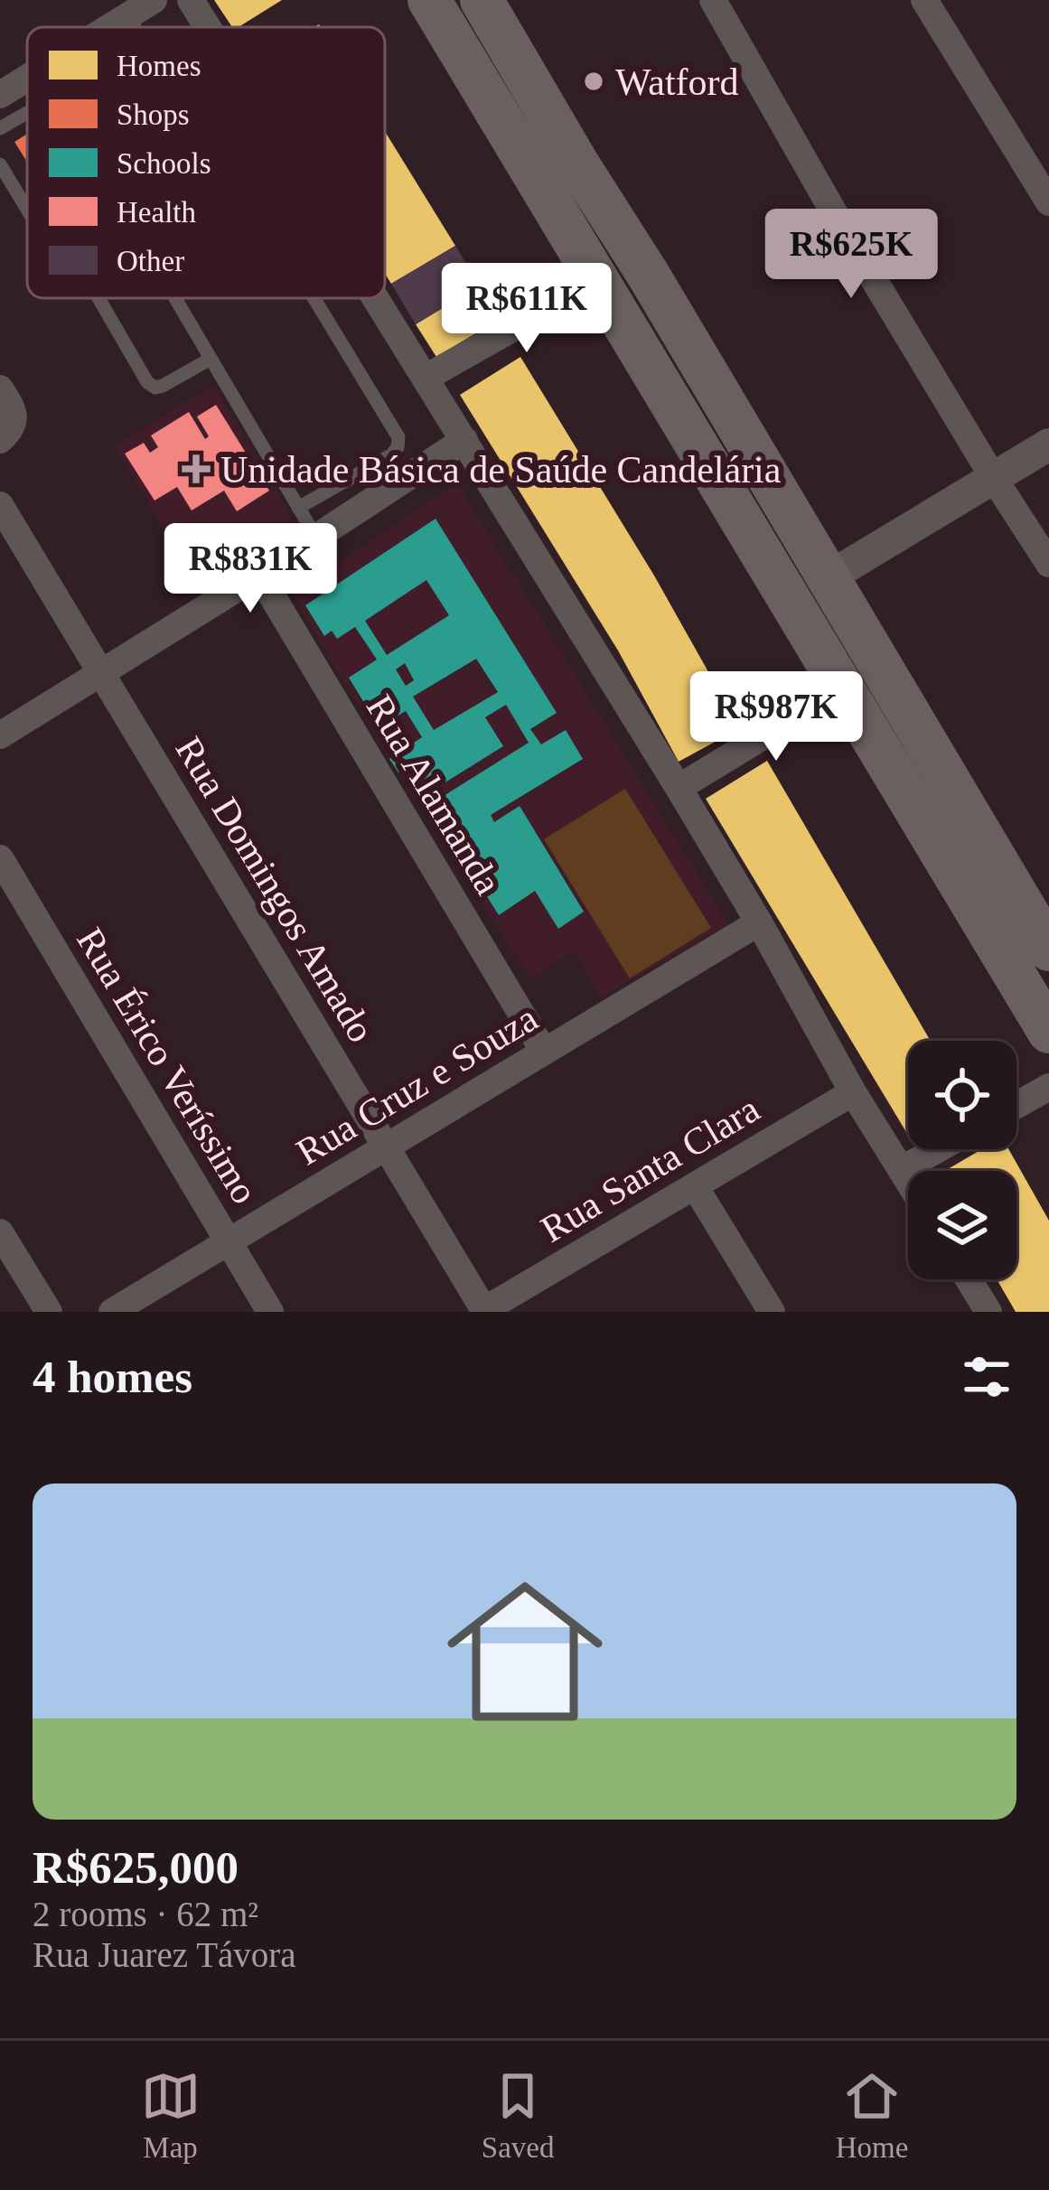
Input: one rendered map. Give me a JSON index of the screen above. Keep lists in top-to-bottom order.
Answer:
{
  "streets": {
    "street": [
      "Rua Alamanda",
      "Rua Domingos Amado",
      "Rua Érico Veríssimo",
      "Rua Cruz e Souza",
      "Rua Santa Clara"
    ]
  },
  "crossings": [
    ["Rua Alamanda", "Rua Cruz e Souza"],
    ["Rua Domingos Amado", "Rua Cruz e Souza"],
    ["Rua Domingos Amado", "Rua Santa Clara"],
    ["Rua Érico Veríssimo", "Rua Cruz e Souza"]
  ],
  "places": {
    "other": ["Watford"],
    "health": ["Unidade Básica de Saúde Candelária"]
  },
  "legend": [
    "Homes",
    "Shops",
    "Schools",
    "Health",
    "Other"
  ],
  "page": {
    "price": [
      "R$625K",
      "R$611K",
      "R$831K",
      "R$987K"
    ],
    "heading": "4 homes",
    "list": [
      {
        "name": "R$625,000",
        "note": "2 rooms · 62 m² · Rua Juarez Távora"
      }
    ],
    "tabs": ["Map", "Saved", "Home"]
  }
}
